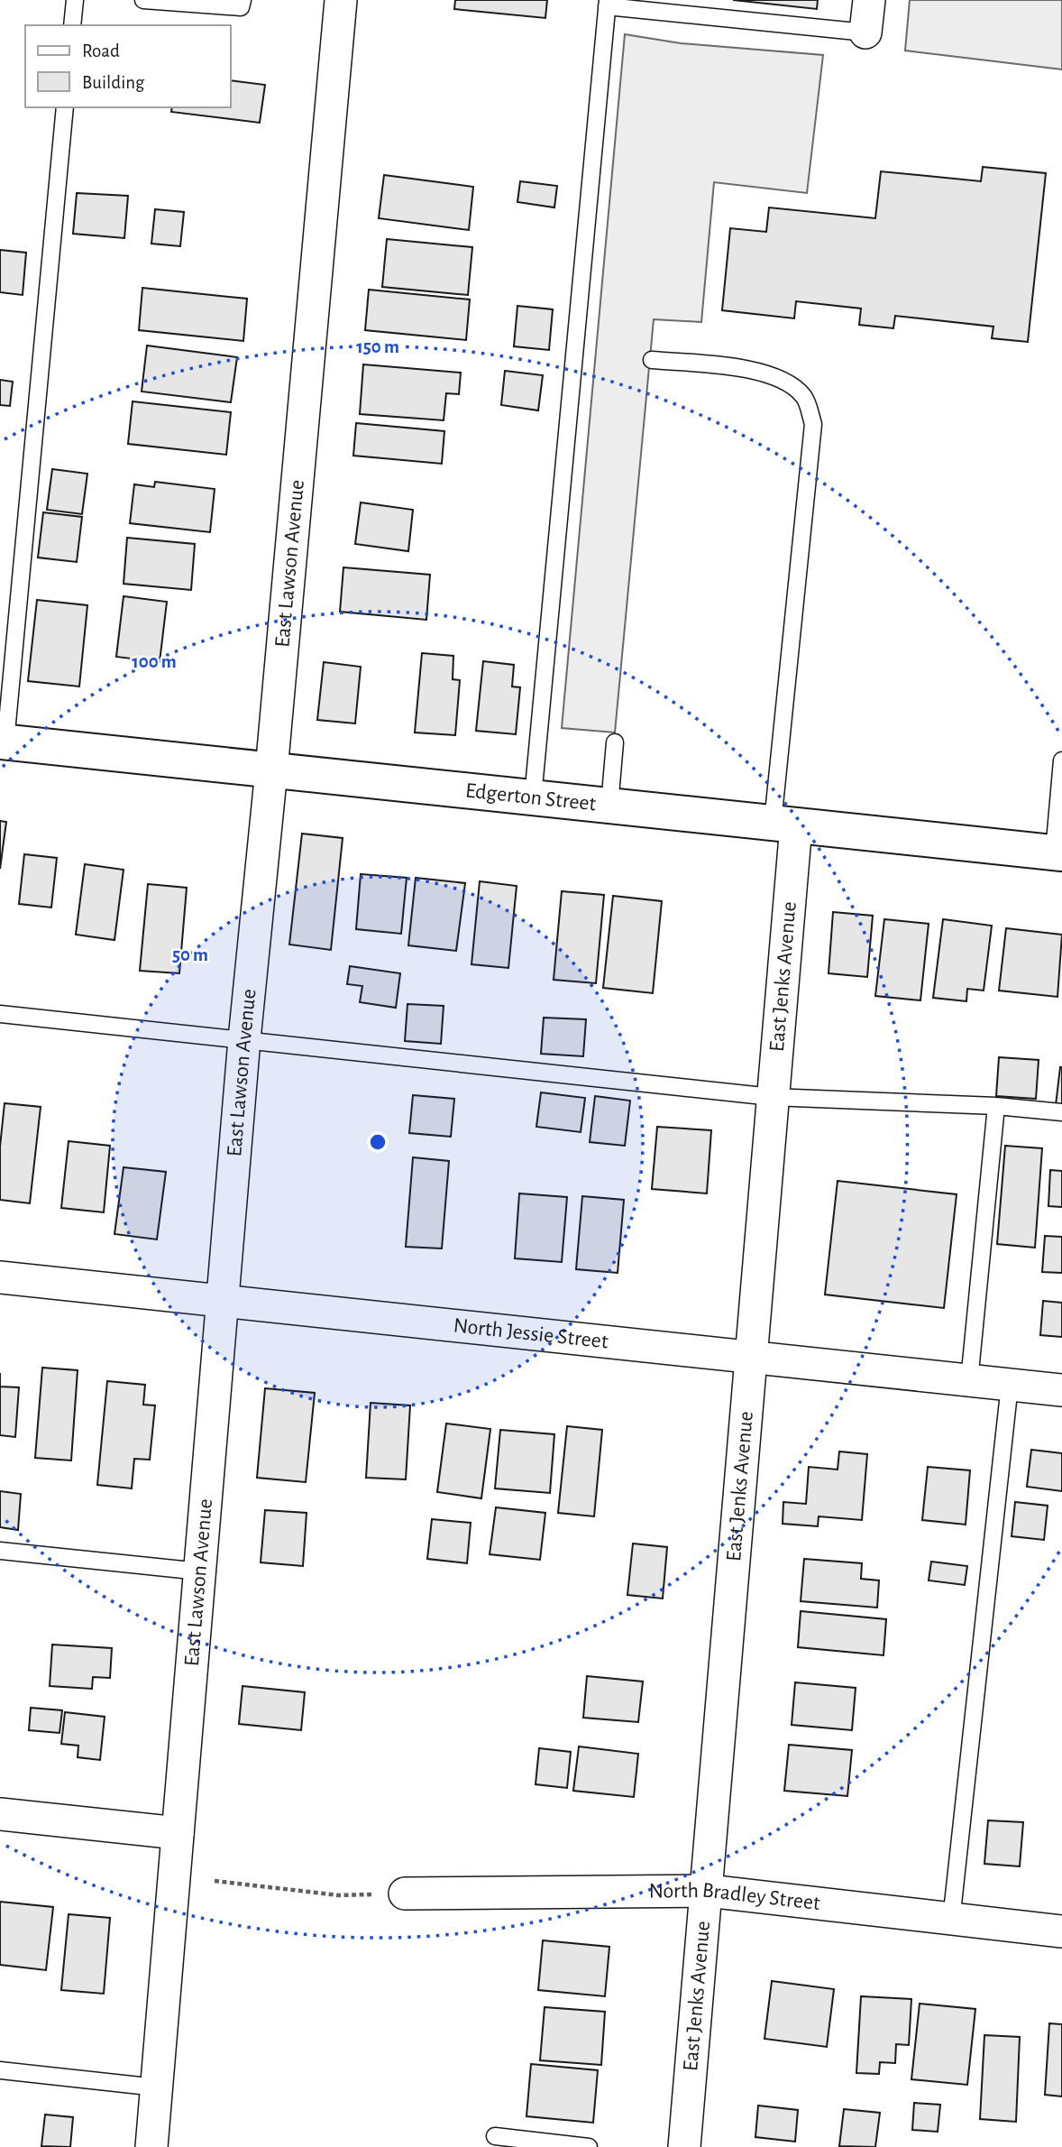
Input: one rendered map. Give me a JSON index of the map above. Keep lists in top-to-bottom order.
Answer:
{
  "streets": {
    "street": [
      "East Lawson Avenue",
      "Edgerton Street",
      "East Jenks Avenue",
      "North Jessie Street",
      "North Bradley Street"
    ]
  },
  "crossings": [
    ["East Lawson Avenue", "Edgerton Street"],
    ["East Lawson Avenue", "North Jessie Street"],
    ["Edgerton Street", "East Jenks Avenue"],
    ["East Jenks Avenue", "North Jessie Street"],
    ["East Jenks Avenue", "North Bradley Street"]
  ],
  "legend": ["Road", "Building"],
  "rings": ["150 m", "100 m", "50 m"]
}
